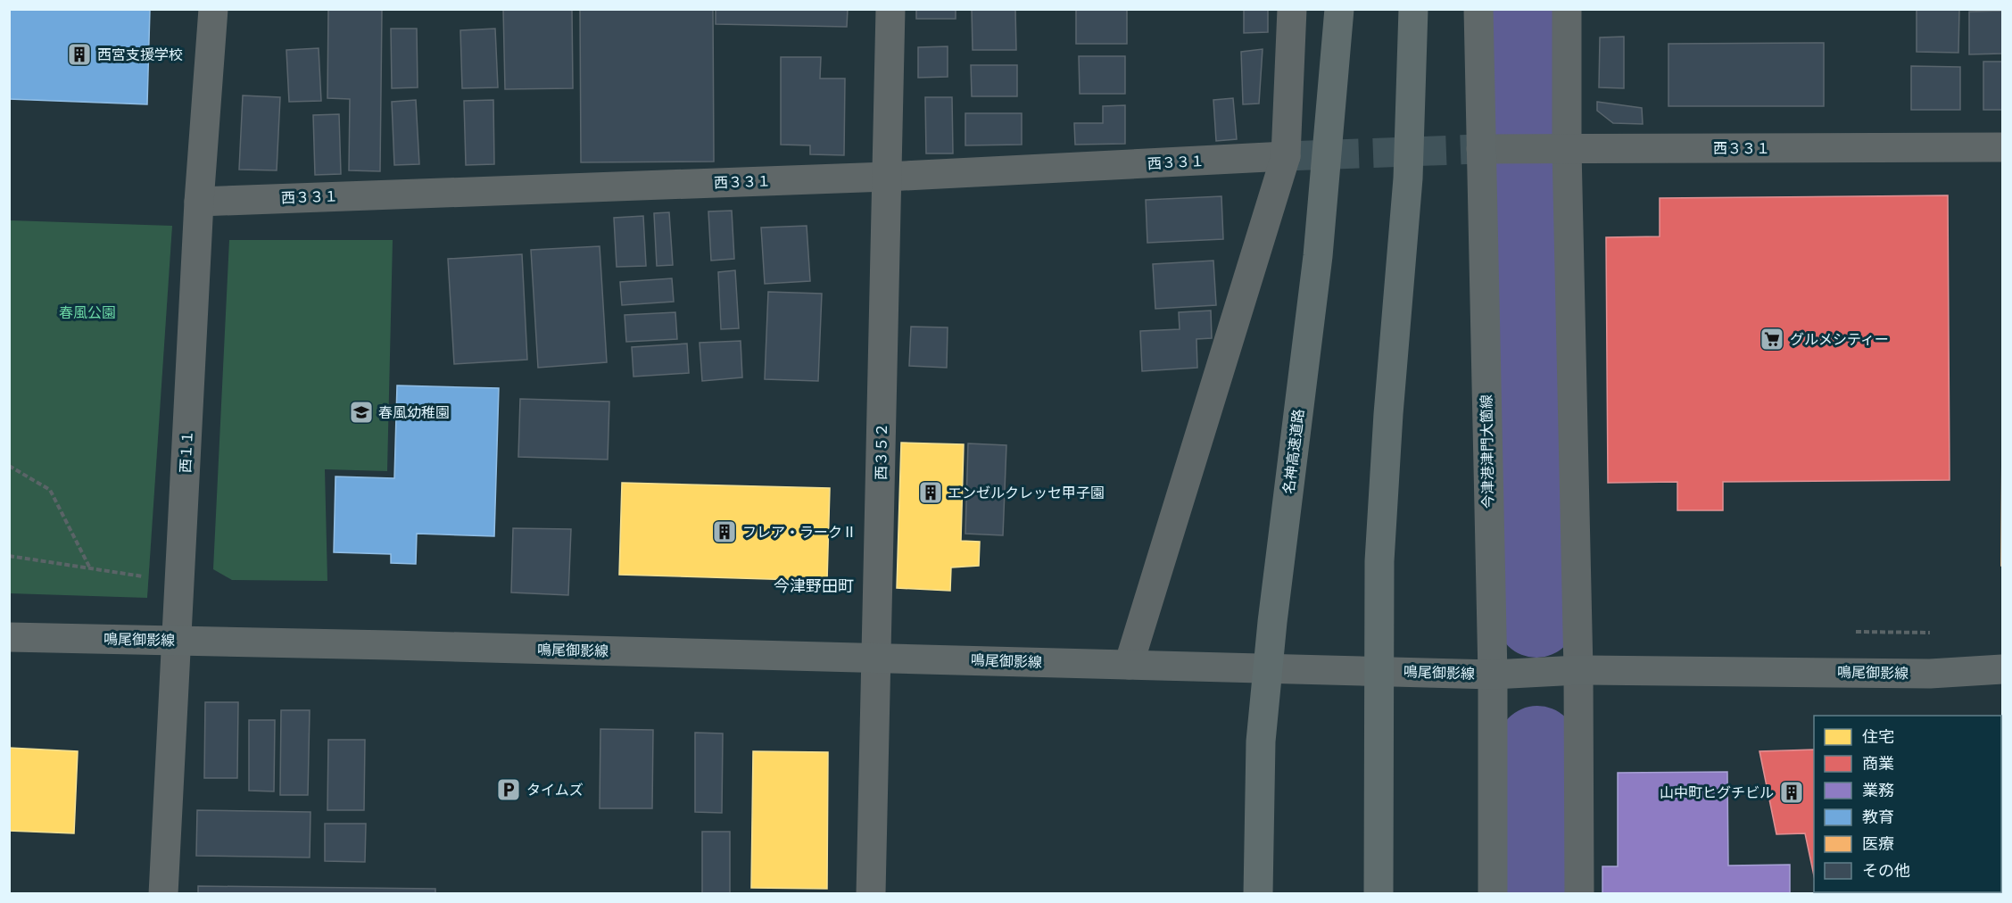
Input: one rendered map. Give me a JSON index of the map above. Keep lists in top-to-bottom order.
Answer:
{
  "streets": {
    "highway": ["名神高速道路"],
    "street": [
      "西３３１",
      "西１１",
      "西３５２",
      "今津港津門大箇線",
      "鳴尾御影線"
    ]
  },
  "crossings": [
    ["西３３１", "西１１"],
    ["西３３１", "西３５２"],
    ["西３３１", "今津港津門大箇線"],
    ["西１１", "鳴尾御影線"],
    ["西３５２", "鳴尾御影線"],
    ["今津港津門大箇線", "鳴尾御影線"]
  ],
  "districts": ["今津野田町"],
  "parks": ["春風公園"],
  "places": {
    "building": [
      "西宮支援学校",
      "エンゼルクレッセ甲子園",
      "フレア・ラークⅡ",
      "山中町ヒグチビル"
    ],
    "supermarket": ["グルメシティー"],
    "school or university": ["春風幼稚園"],
    "parking": ["タイムズ"]
  },
  "legend": [
    "住宅",
    "商業",
    "業務",
    "教育",
    "医療",
    "その他"
  ]
}
